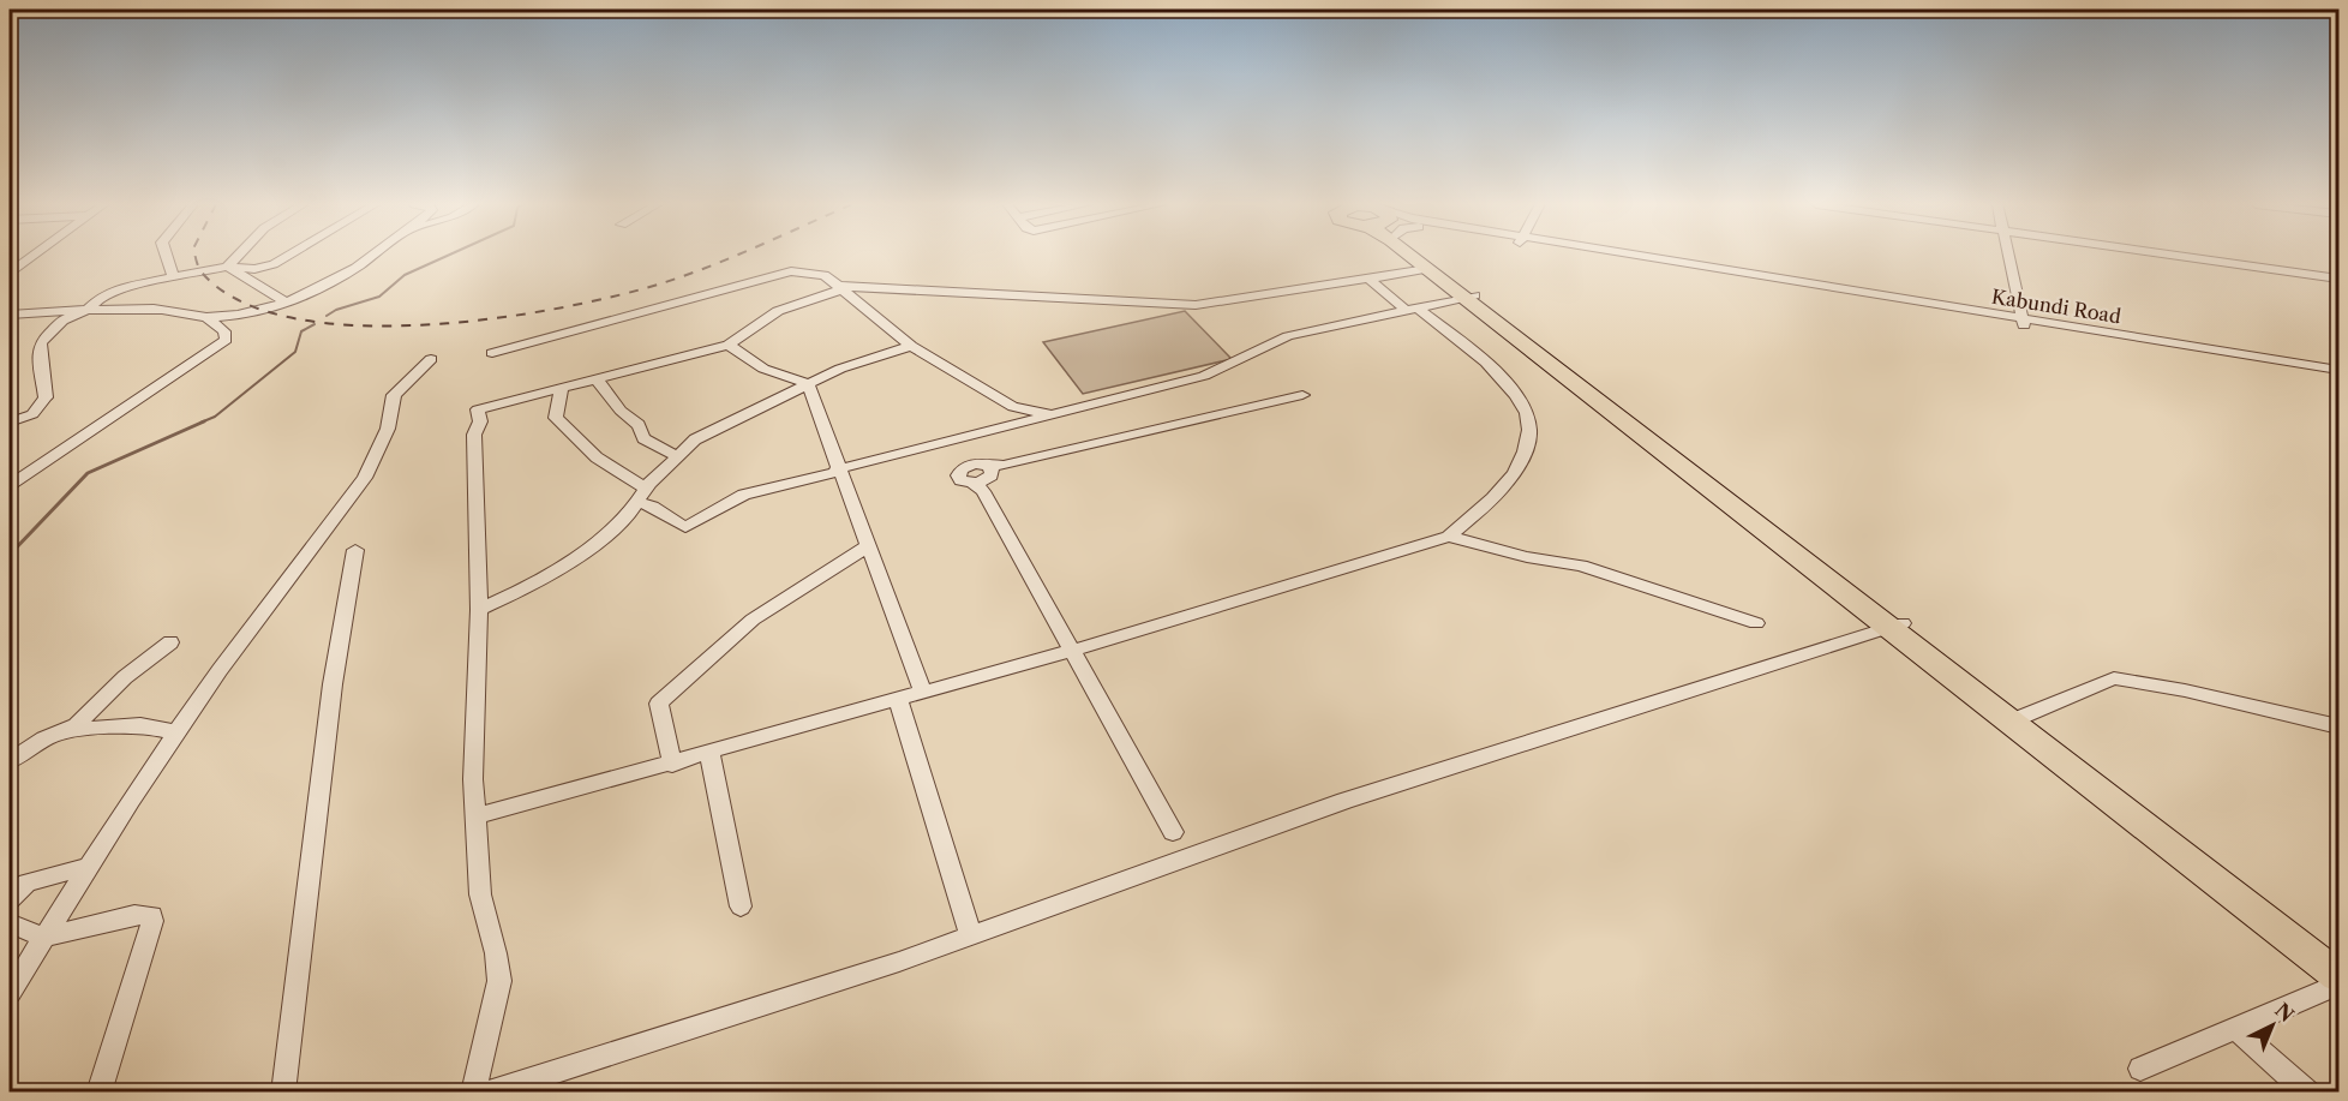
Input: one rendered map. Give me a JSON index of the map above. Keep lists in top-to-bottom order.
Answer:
{
  "streets": {
    "street": ["Kabundi Road"]
  },
  "north": "top right"
}
